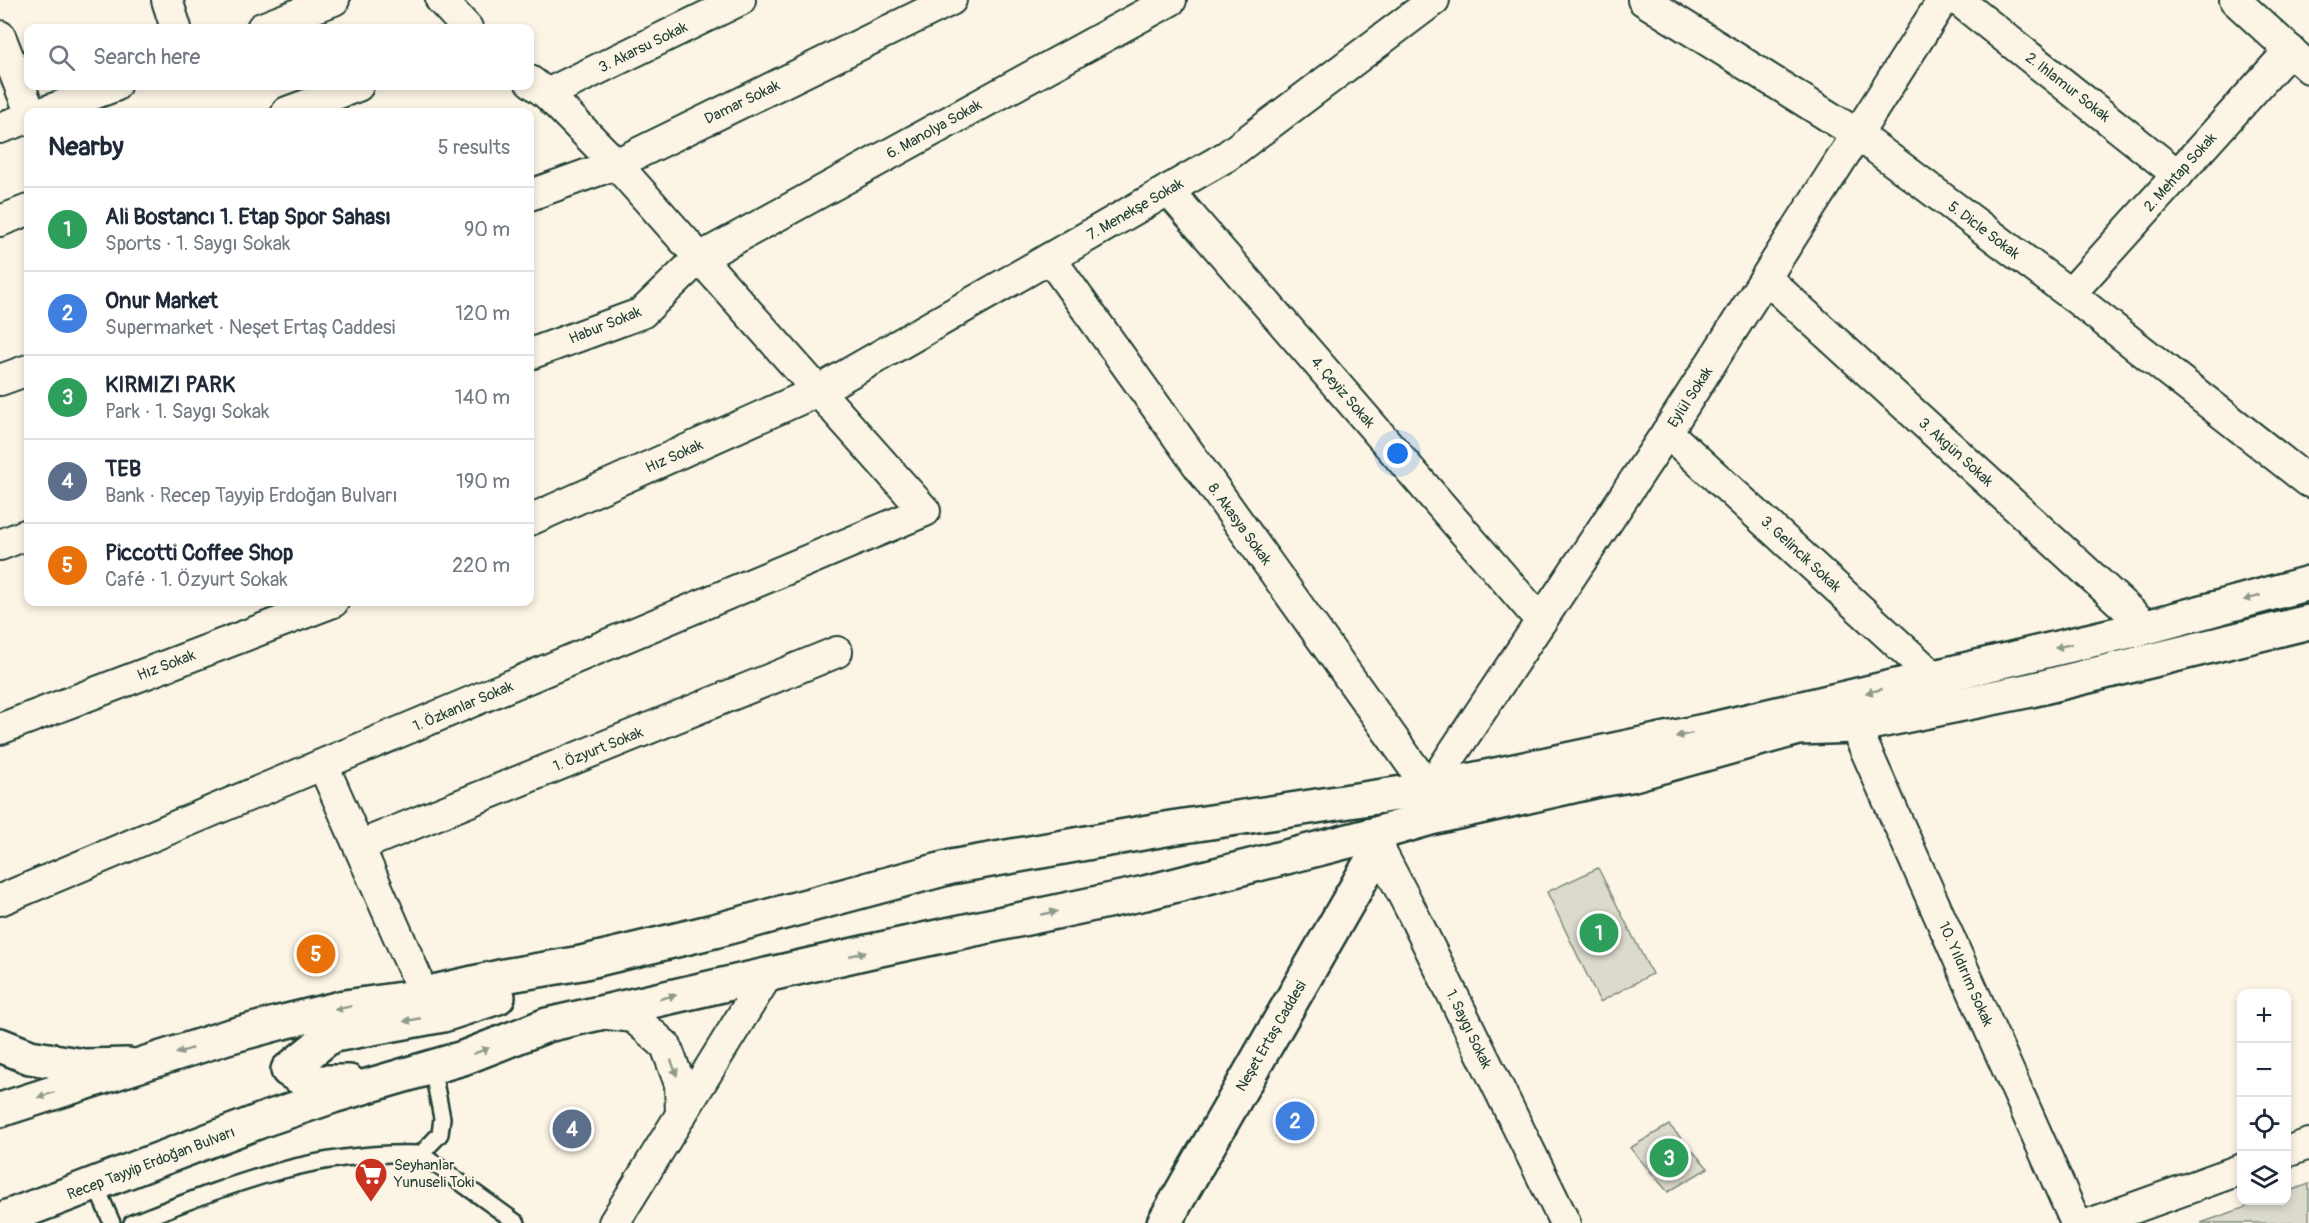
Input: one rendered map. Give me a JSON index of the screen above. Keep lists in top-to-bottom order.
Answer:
{
  "streets": {
    "main road": ["Neşet Ertaş Caddesi", "Recep Tayyip Erdoğan Bulvarı"],
    "street": [
      "3. Akarsu Sokak",
      "2. Ihlamur Sokak",
      "Damar Sokak",
      "6. Manolya Sokak",
      "2. Mehtap Sokak",
      "7. Menekşe Sokak",
      "5. Dicle Sokak",
      "Habur Sokak",
      "4. Çeyiz Sokak",
      "Eylül Sokak",
      "3. Akgün Sokak",
      "Hız Sokak",
      "8. Akasya Sokak",
      "3. Gelincik Sokak",
      "1. Özkanlar Sokak",
      "1. Özyurt Sokak",
      "10. Yıldırım Sokak",
      "1. Saygı Sokak"
    ]
  },
  "crossings": [
    ["2. Ihlamur Sokak", "2. Mehtap Sokak"],
    ["6. Manolya Sokak", "Habur Sokak"],
    ["2. Mehtap Sokak", "5. Dicle Sokak"],
    ["7. Menekşe Sokak", "4. Çeyiz Sokak"],
    ["7. Menekşe Sokak", "Hız Sokak"],
    ["7. Menekşe Sokak", "8. Akasya Sokak"],
    ["7. Menekşe Sokak", "1. Özkanlar Sokak"],
    ["5. Dicle Sokak", "Eylül Sokak"],
    ["4. Çeyiz Sokak", "Eylül Sokak"],
    ["Eylül Sokak", "3. Akgün Sokak"],
    ["Eylül Sokak", "8. Akasya Sokak"],
    ["Eylül Sokak", "3. Gelincik Sokak"],
    ["Hız Sokak", "1. Özkanlar Sokak"],
    ["10. Yıldırım Sokak", "Recep Tayyip Erdoğan Bulvarı"],
    ["1. Saygı Sokak", "Neşet Ertaş Caddesi"],
    ["1. Saygı Sokak", "Recep Tayyip Erdoğan Bulvarı"],
    ["Neşet Ertaş Caddesi", "Recep Tayyip Erdoğan Bulvarı"]
  ],
  "places": {
    "supermarket": ["Seyhanlar Yunuseli Toki"]
  },
  "page": {
    "search": "Search here",
    "heading": ["Nearby", "5 results"],
    "list": [
      {
        "mark": "1",
        "name": "Ali Bostancı 1. Etap Spor Sahası",
        "note": "Sports · 1. Saygı Sokak",
        "value": "90 m"
      },
      {
        "mark": "2",
        "name": "Onur Market",
        "note": "Supermarket · Neşet Ertaş Caddesi",
        "value": "120 m"
      },
      {
        "mark": "3",
        "name": "KIRMIZI PARK",
        "note": "Park · 1. Saygı Sokak",
        "value": "140 m"
      },
      {
        "mark": "4",
        "name": "TEB",
        "note": "Bank · Recep Tayyip Erdoğan Bulvarı",
        "value": "190 m"
      },
      {
        "mark": "5",
        "name": "Piccotti Coffee Shop",
        "note": "Café · 1. Özyurt Sokak",
        "value": "220 m"
      }
    ],
    "pins": [
      "1",
      "5",
      "2",
      "4",
      "3"
    ],
    "map_buttons": ["+", "−"]
  }
}
